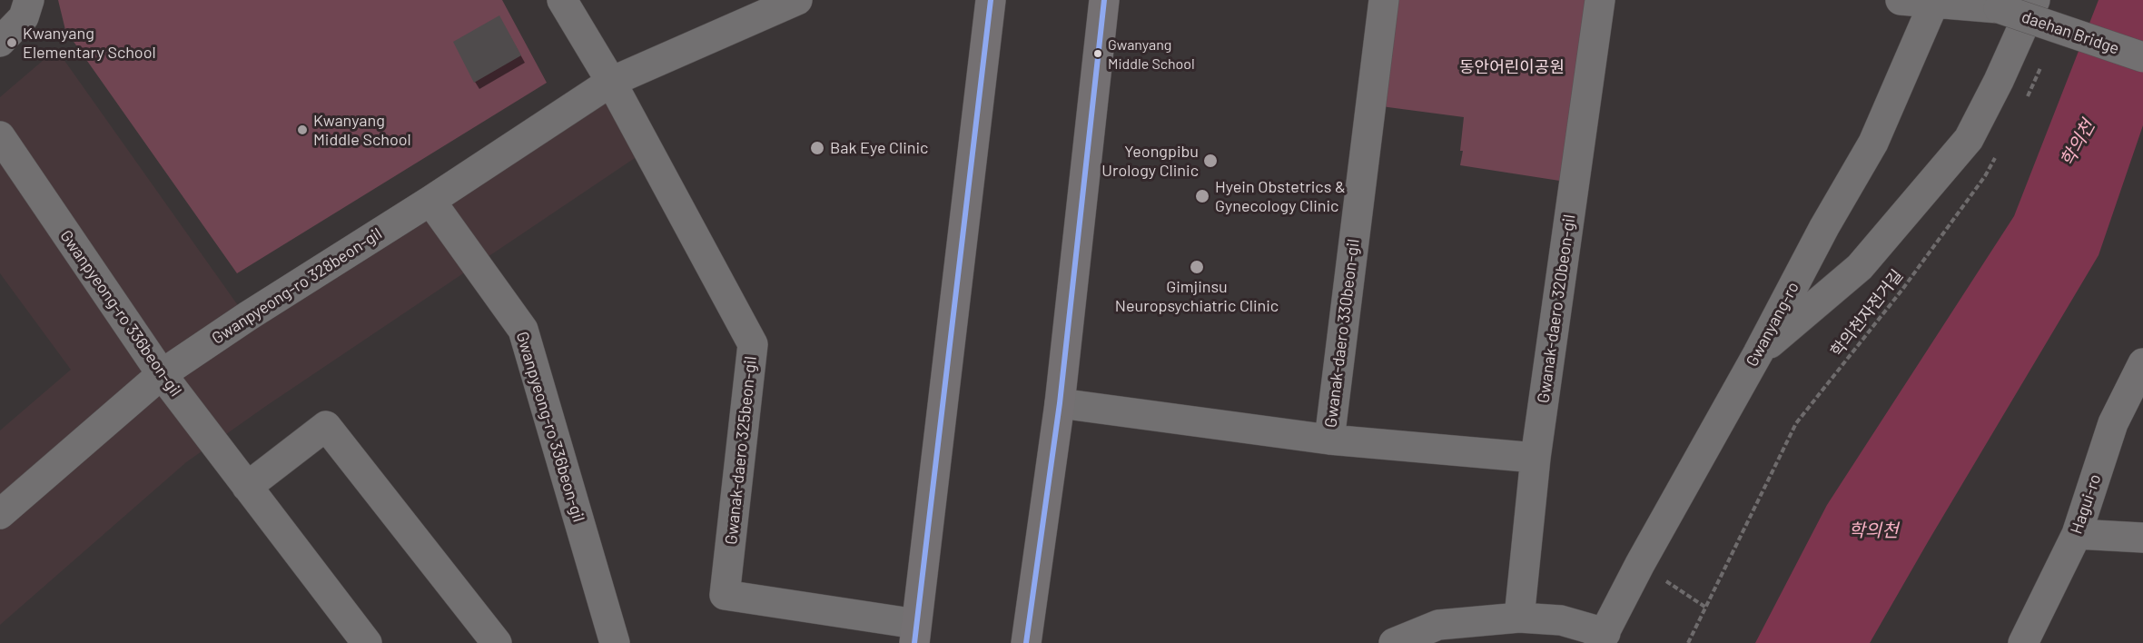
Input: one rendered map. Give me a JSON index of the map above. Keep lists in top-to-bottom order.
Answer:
{
  "streets": {
    "street": [
      "daehan Bridge",
      "Gwanpyeong-ro 328beon-gil",
      "Gwanak-daero 320beon-gil",
      "Gwanpyeong-ro 336beon-gil",
      "Gwanyang-ro",
      "Gwanak-daero 330beon-gil",
      "Gwanak-daero 325beon-gil",
      "Hagui-ro"
    ],
    "path": ["학의천자전거길"]
  },
  "crossings": [
    ["daehan Bridge", "Gwanyang-ro"],
    ["Gwanpyeong-ro 328beon-gil", "Gwanpyeong-ro 336beon-gil"],
    ["Gwanpyeong-ro 328beon-gil", "Gwanak-daero 325beon-gil"],
    ["Gwanak-daero 320beon-gil", "Gwanak-daero 330beon-gil"]
  ],
  "water": ["학의천"],
  "parks": ["동안어린이공원"],
  "places": [
    "Kwanyang Elementary School",
    "Gwanyang Middle School",
    "Kwanyang Middle School",
    "Bak Eye Clinic",
    "Yeongpibu Urology Clinic",
    "Hyein Obstetrics & Gynecology Clinic",
    "Gimjinsu Neuropsychiatric Clinic"
  ]
}
